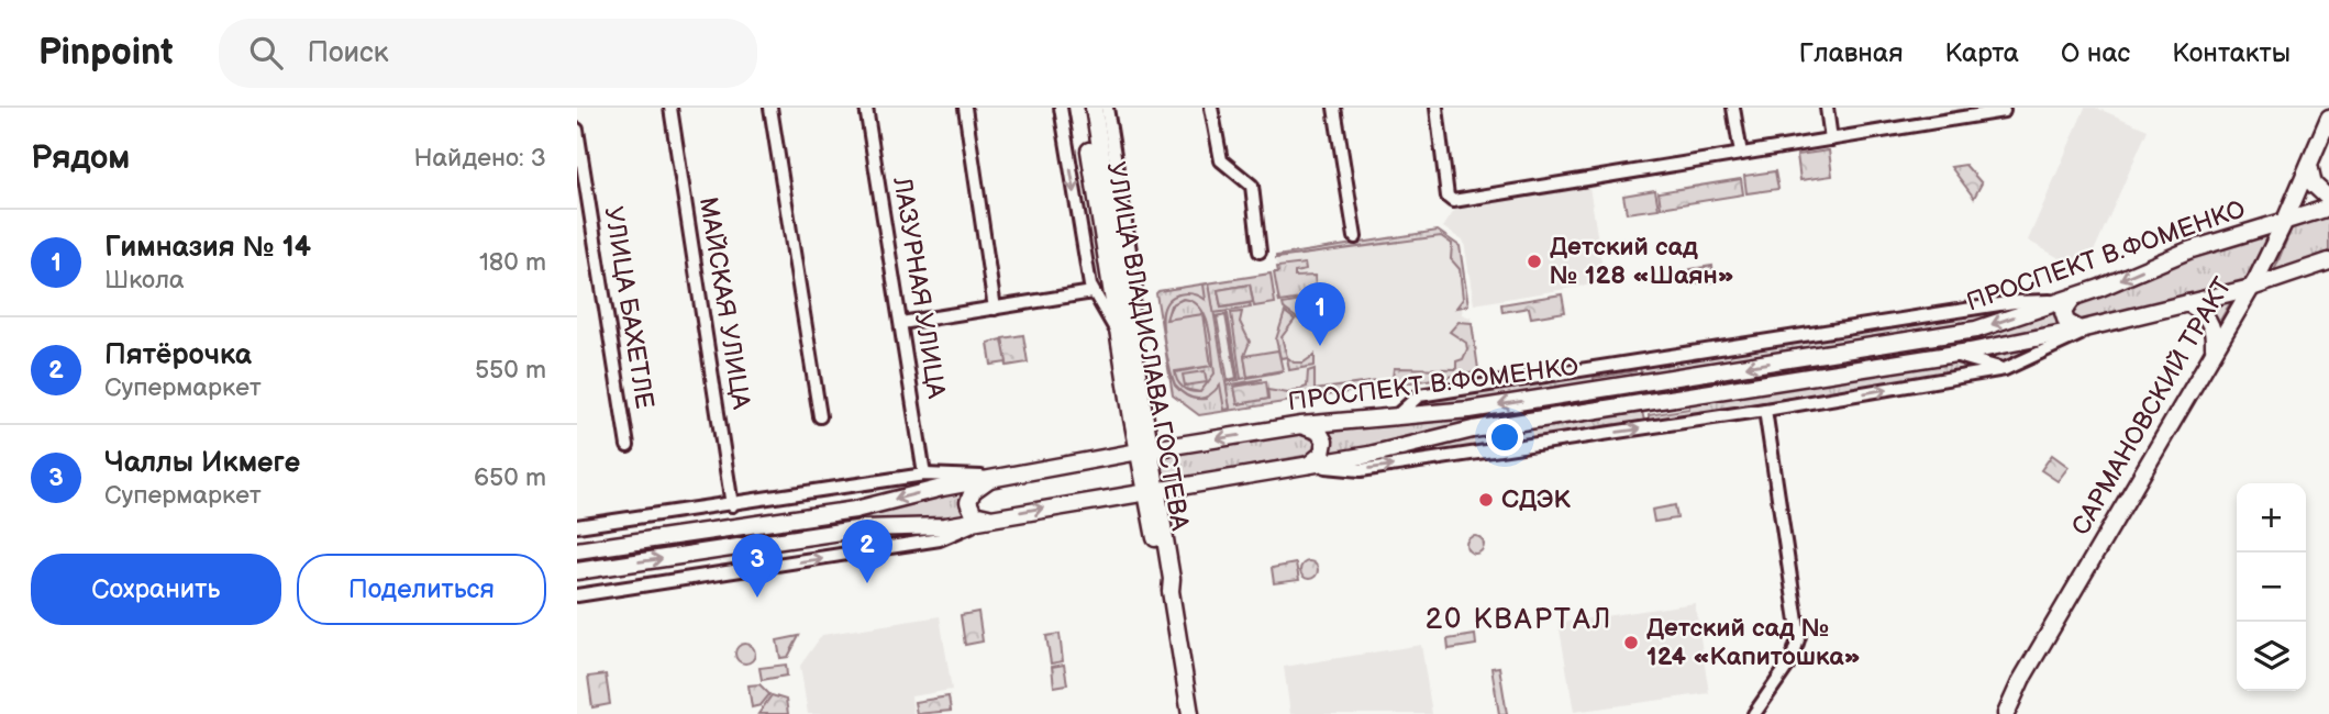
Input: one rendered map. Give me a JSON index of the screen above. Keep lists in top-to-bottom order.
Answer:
{
  "streets": {
    "main road": ["ПРОСПЕКТ В.ФОМЕНКО", "УЛИЦА ВЛАДИСЛАВА ГОСТЕВА", "САРМАНОВСКИЙ ТРАКТ"],
    "street": ["ЛАЗУРНАЯ УЛИЦА", "МАЙСКАЯ УЛИЦА", "УЛИЦА БАХЕТЛЕ"]
  },
  "crossings": [
    ["ПРОСПЕКТ В.ФОМЕНКО", "УЛИЦА ВЛАДИСЛАВА ГОСТЕВА"],
    ["ПРОСПЕКТ В.ФОМЕНКО", "САРМАНОВСКИЙ ТРАКТ"]
  ],
  "districts": ["20 КВАРТАЛ"],
  "places": ["Детский сад № 128 «Шаян»", "СДЭК", "Детский сад № 124 «Капитошка»"],
  "page": {
    "header": "Pinpoint",
    "search": "Поиск",
    "nav": [
      "Главная",
      "Карта",
      "О нас",
      "Контакты"
    ],
    "heading": ["Рядом", "Найдено: 3"],
    "list": [
      {
        "mark": "1",
        "name": "Гимназия № 14",
        "note": "Школа",
        "value": "180 m"
      },
      {
        "mark": "2",
        "name": "Пятёрочка",
        "note": "Супермаркет",
        "value": "550 m"
      },
      {
        "mark": "3",
        "name": "Чаллы Икмеге",
        "note": "Супермаркет",
        "value": "650 m"
      }
    ],
    "pins": ["1", "2", "3"],
    "map_buttons": ["+", "−"],
    "buttons": ["Сохранить", "Поделиться"]
  }
}
